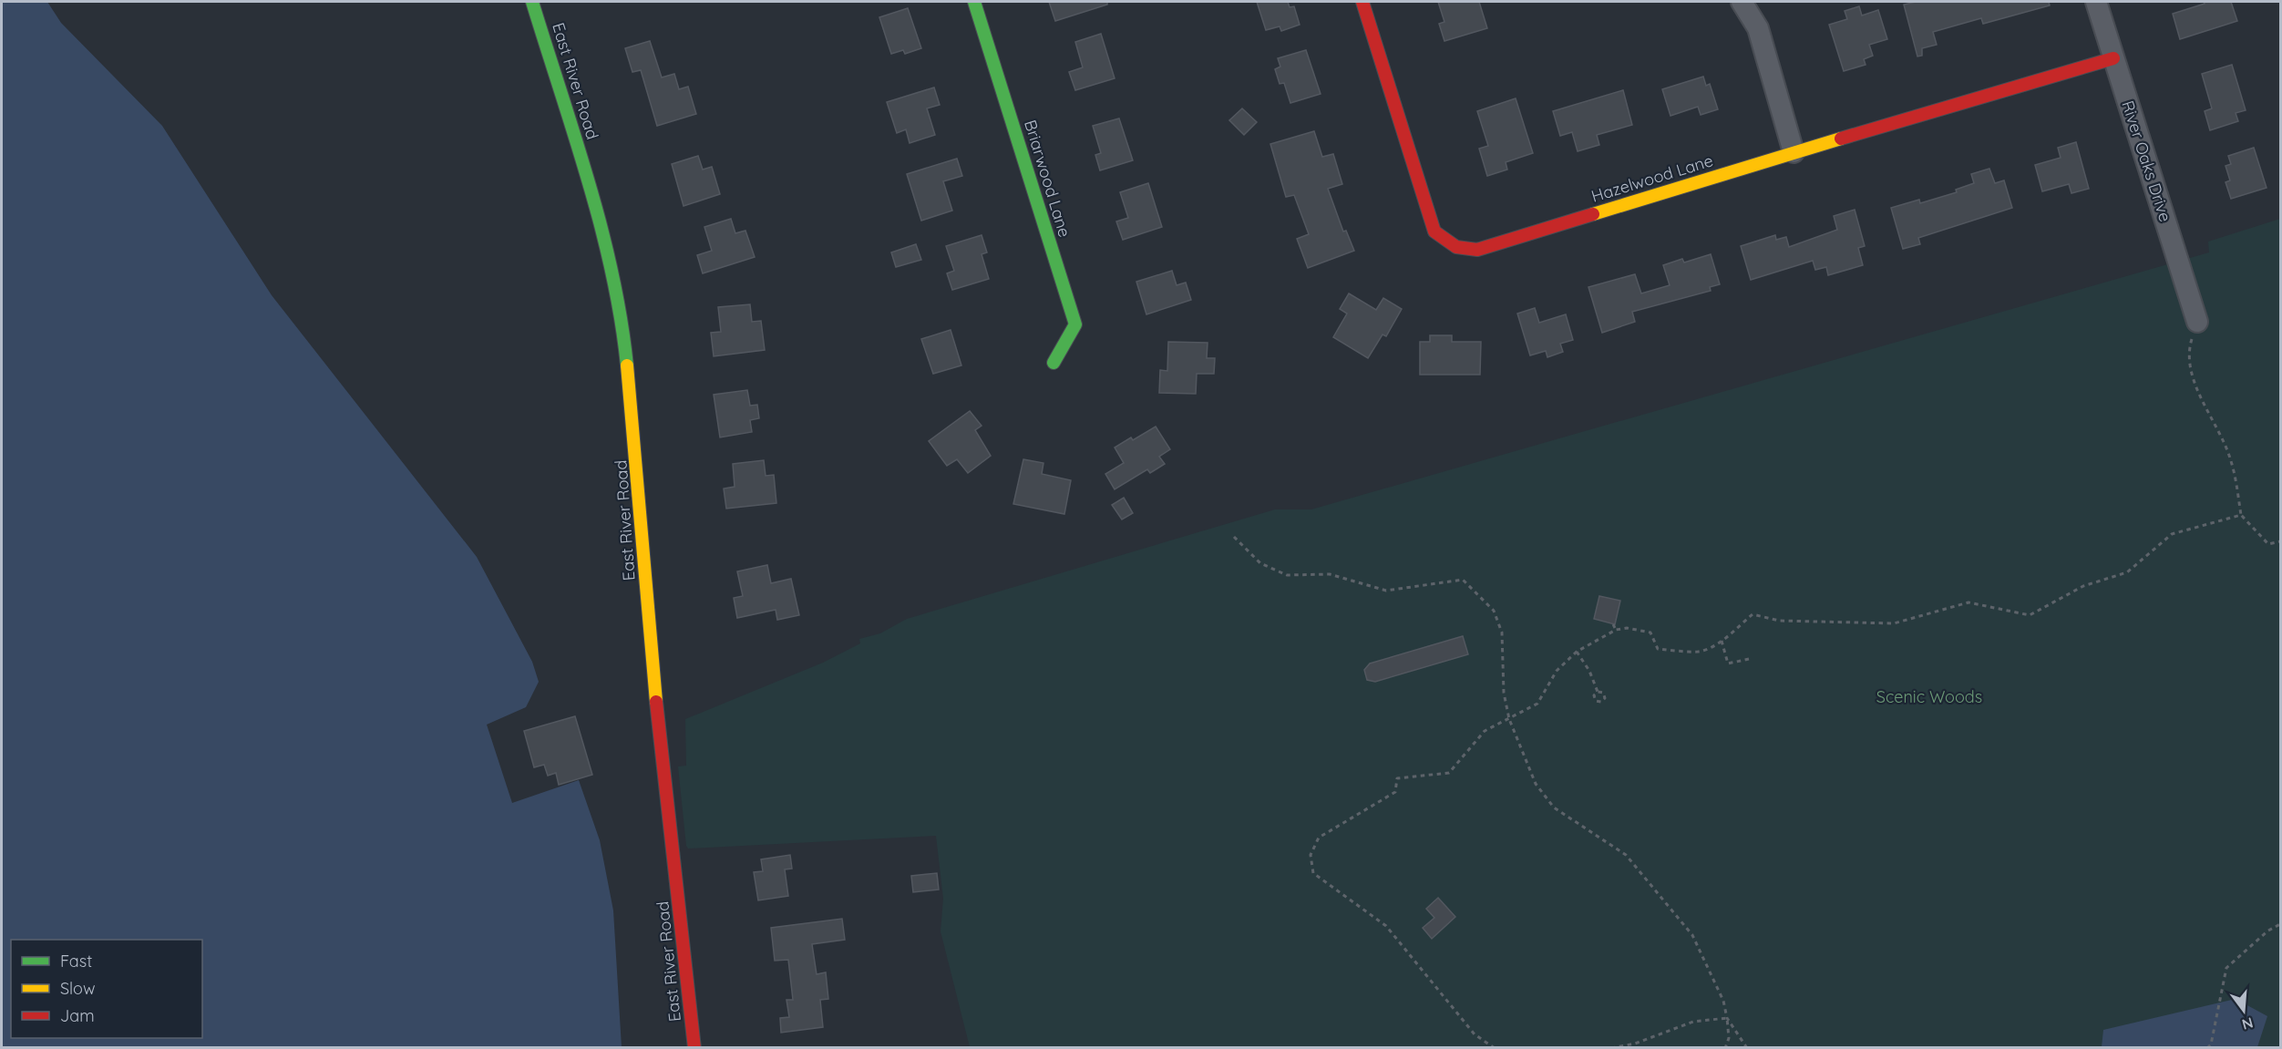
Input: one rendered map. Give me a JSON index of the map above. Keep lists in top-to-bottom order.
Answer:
{
  "streets": {
    "street": [
      "East River Road",
      "River Oaks Drive",
      "Briarwood Lane",
      "Hazelwood Lane"
    ]
  },
  "crossings": [
    ["River Oaks Drive", "Hazelwood Lane"]
  ],
  "parks": ["Scenic Woods"],
  "legend": ["Fast", "Slow", "Jam"],
  "north": "bottom"
}
